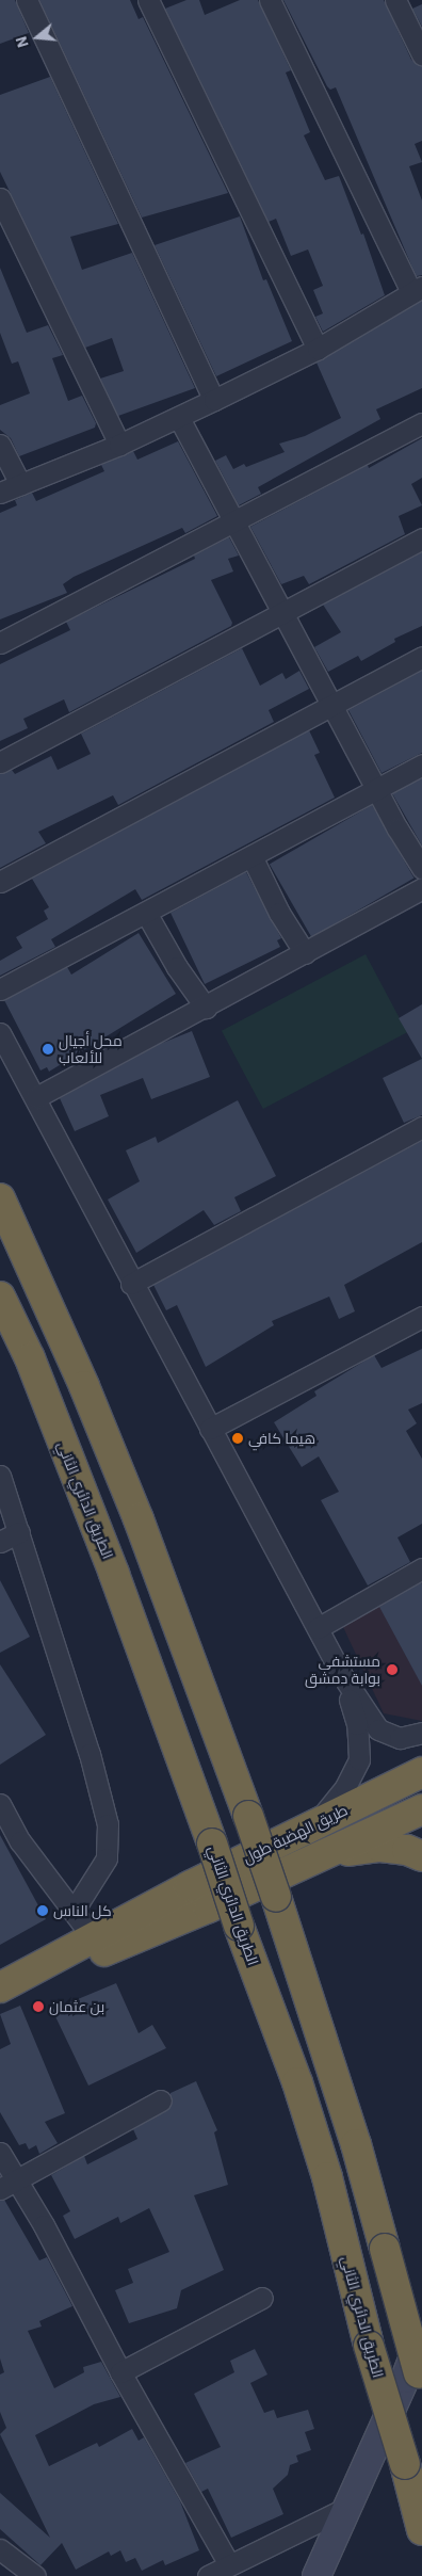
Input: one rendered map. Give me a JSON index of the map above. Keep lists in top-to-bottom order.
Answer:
{
  "streets": {
    "highway": ["الطريق الدائري الثاني", "طريق الهضبة طول"]
  },
  "places": [
    "محل أجيال للألعاب",
    "هيما كافي",
    "مستشفي بوابة دمشق",
    "كل الناس",
    "بن عثمان"
  ],
  "north": "left"
}
